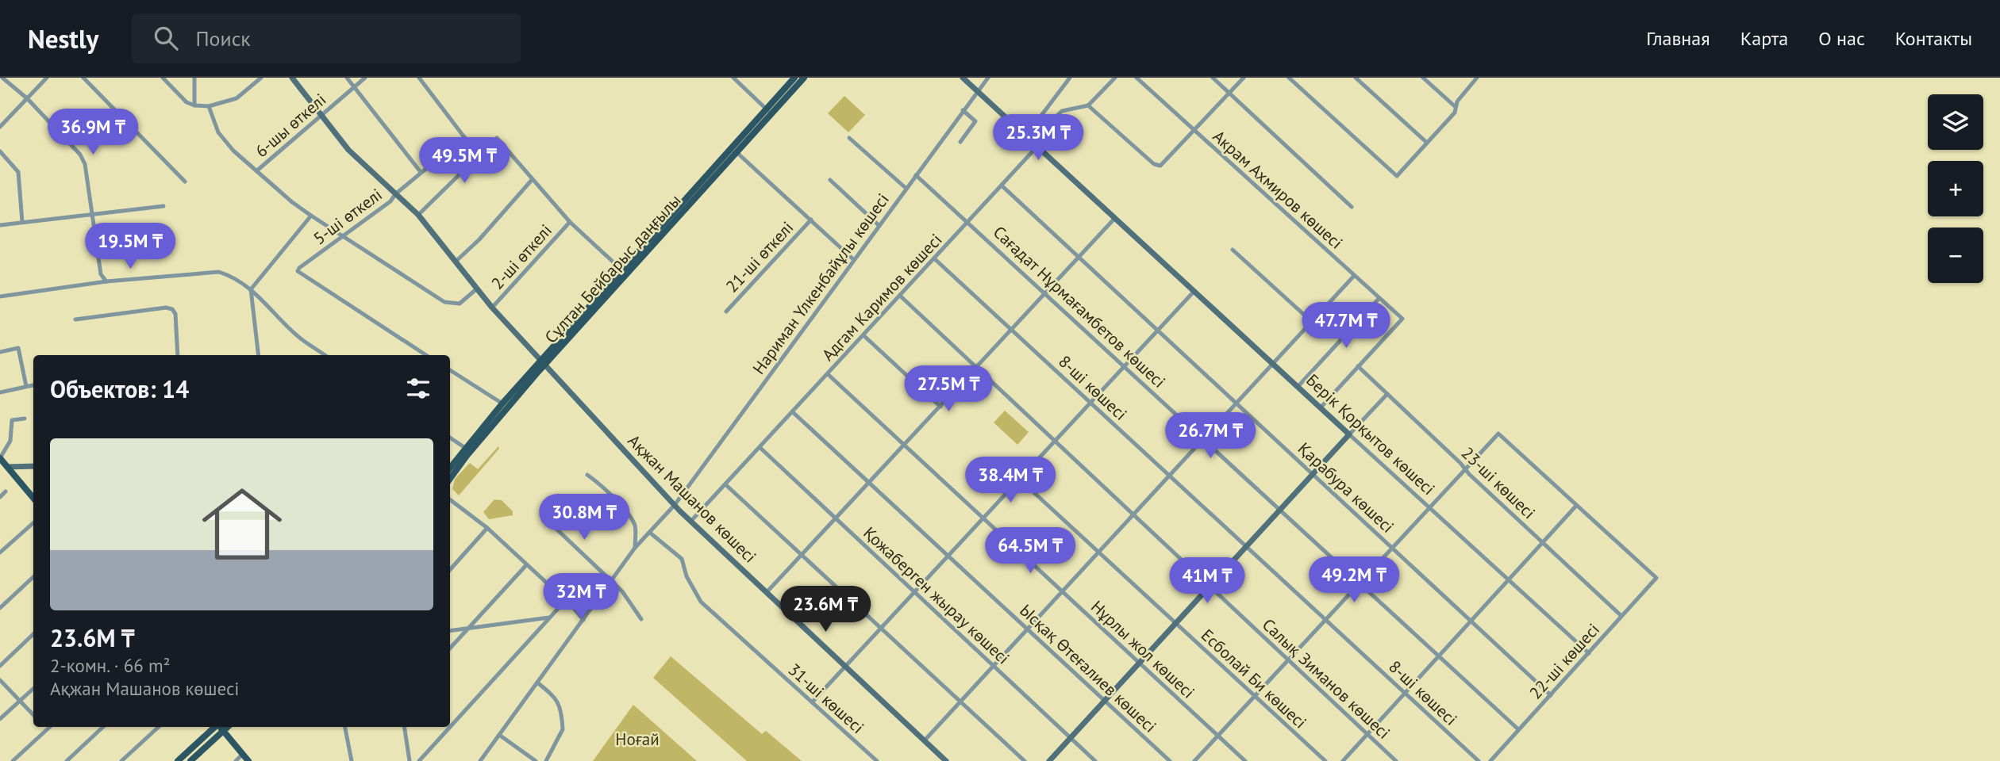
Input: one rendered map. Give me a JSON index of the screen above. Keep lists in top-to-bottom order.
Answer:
{
  "streets": {
    "main road": ["Сұлтан Бейбарыс даңғылы"],
    "street": [
      "6-шы өткелі",
      "Акрам Ахмиров көшесі",
      "5-ші өткелі",
      "2-ші өткелі",
      "21-ші өткелі",
      "Нариман Үлкенбайұлы көшесі",
      "Адгам Каримов көшесі",
      "Сағадат Нұрмағамбетов көшесі",
      "8-шi көшесi",
      "Берік Қорқытов көшесі",
      "23-шi көшесi",
      "Қарабура көшесі",
      "Ақжан Машанов көшесі",
      "Қожаберген жырау көшесі",
      "Нұрлы жол көшесі",
      "22-ші көшесі",
      "Ысқақ Өтеғалиев көшесі",
      "Есболай Би көшесі",
      "Салық Зиманов көшесі",
      "31-ші көшесі"
    ]
  },
  "crossings": [
    ["6-шы өткелі", "Ақжан Машанов көшесі"],
    ["Акрам Ахмиров көшесі", "23-шi көшесi"],
    ["5-ші өткелі", "Ақжан Машанов көшесі"],
    ["2-ші өткелі", "Ақжан Машанов көшесі"],
    ["21-ші өткелі", "Сұлтан Бейбарыс даңғылы"],
    ["21-ші өткелі", "Нариман Үлкенбайұлы көшесі"],
    ["Сұлтан Бейбарыс даңғылы", "Ақжан Машанов көшесі"],
    ["Нариман Үлкенбайұлы көшесі", "Сағадат Нұрмағамбетов көшесі"],
    ["Нариман Үлкенбайұлы көшесі", "Берік Қорқытов көшесі"],
    ["Нариман Үлкенбайұлы көшесі", "Ақжан Машанов көшесі"],
    ["Нариман Үлкенбайұлы көшесі", "31-ші көшесі"],
    ["Адгам Каримов көшесі", "Сағадат Нұрмағамбетов көшесі"],
    ["Адгам Каримов көшесі", "8-шi көшесi"],
    ["Адгам Каримов көшесі", "Берік Қорқытов көшесі"],
    ["Адгам Каримов көшесі", "Қарабура көшесі"],
    ["Адгам Каримов көшесі", "Ақжан Машанов көшесі"],
    ["Адгам Каримов көшесі", "Қожаберген жырау көшесі"],
    ["Адгам Каримов көшесі", "Нұрлы жол көшесі"],
    ["Адгам Каримов көшесі", "Ысқақ Өтеғалиев көшесі"],
    ["Адгам Каримов көшесі", "Салық Зиманов көшесі"],
    ["Сағадат Нұрмағамбетов көшесі", "22-ші көшесі"],
    ["Берік Қорқытов көшесі", "22-ші көшесі"],
    ["23-шi көшесi", "22-ші көшесі"],
    ["Қарабура көшесі", "22-ші көшесі"]
  ],
  "parks": ["Ноғай"],
  "page": {
    "header": "Nestly",
    "search": "Поиск",
    "nav": [
      "Главная",
      "Карта",
      "О нас",
      "Контакты"
    ],
    "map_buttons": ["+", "−"],
    "price": [
      "36.9M ₸",
      "25.3M ₸",
      "49.5M ₸",
      "19.5M ₸",
      "47.7M ₸",
      "27.5M ₸",
      "26.7M ₸",
      "38.4M ₸",
      "30.8M ₸",
      "64.5M ₸",
      "49.2M ₸",
      "41M ₸",
      "32M ₸",
      "23.6M ₸"
    ],
    "heading": "Объектов: 14",
    "list": [
      {
        "name": "23.6M ₸",
        "note": "2-комн. · 66 m² · Ақжан Машанов көшесі"
      }
    ]
  }
}
